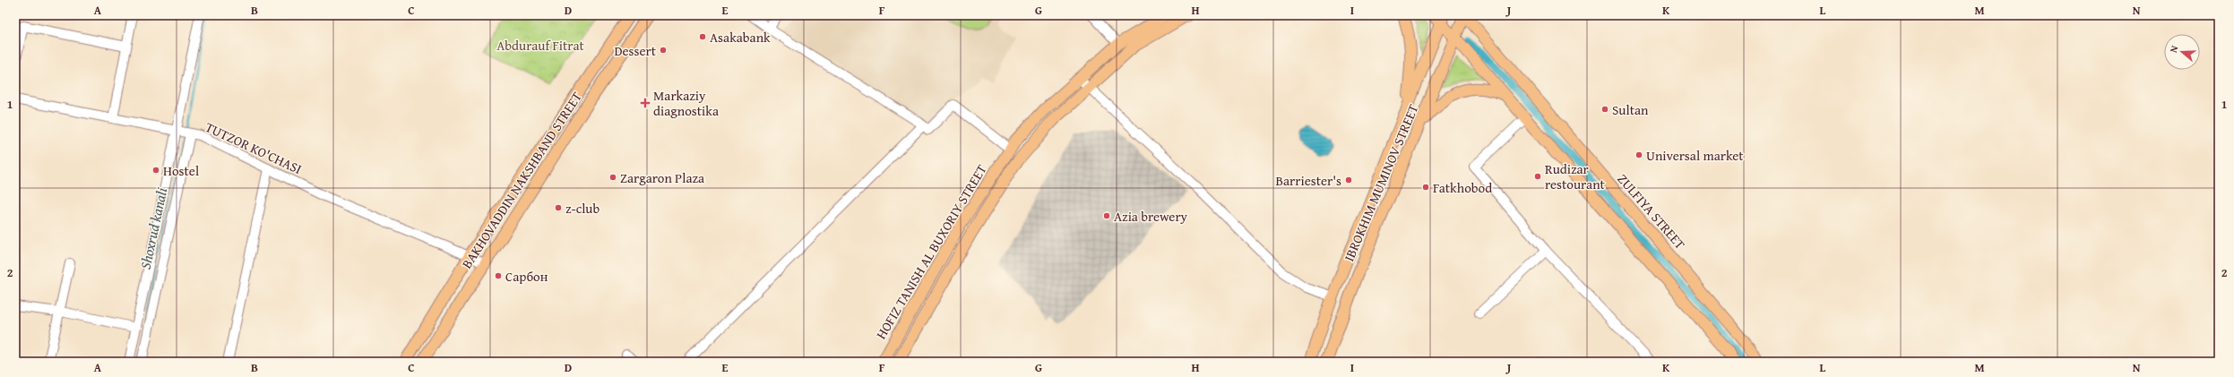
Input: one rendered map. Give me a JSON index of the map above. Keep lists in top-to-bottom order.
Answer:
{
  "streets": {
    "main road": [
      "BAKHOVADDIN NAKSHBAND STREET",
      "IBROKHIM MUMINOV STREET",
      "ZULFIYA STREET",
      "HOFIZ TANISH AL BUXORIY STREET"
    ],
    "street": ["TUTZOR KO'CHASI"]
  },
  "crossings": [
    ["TUTZOR KO'CHASI", "BAKHOVADDIN NAKSHBAND STREET"],
    ["IBROKHIM MUMINOV STREET", "ZULFIYA STREET"]
  ],
  "water": ["Shoxrud kanali"],
  "parks": ["Abdurauf Fitrat"],
  "places": {
    "other": [
      "Asakabank",
      "Dessert",
      "Sultan",
      "Universal market",
      "Hostel",
      "Rudizar restourant",
      "Zargaron Plaza",
      "Barriester's",
      "Fatkhobod",
      "z-club",
      "Azia brewery",
      "Сарбон"
    ],
    "health": ["Markaziy diagnostika"]
  },
  "north": "left",
  "grid": {
    "columns": [
      "A",
      "B",
      "C",
      "D",
      "E",
      "F",
      "G",
      "H",
      "I",
      "J",
      "K",
      "L",
      "M",
      "N"
    ],
    "rows": ["1", "2"]
  }
}
